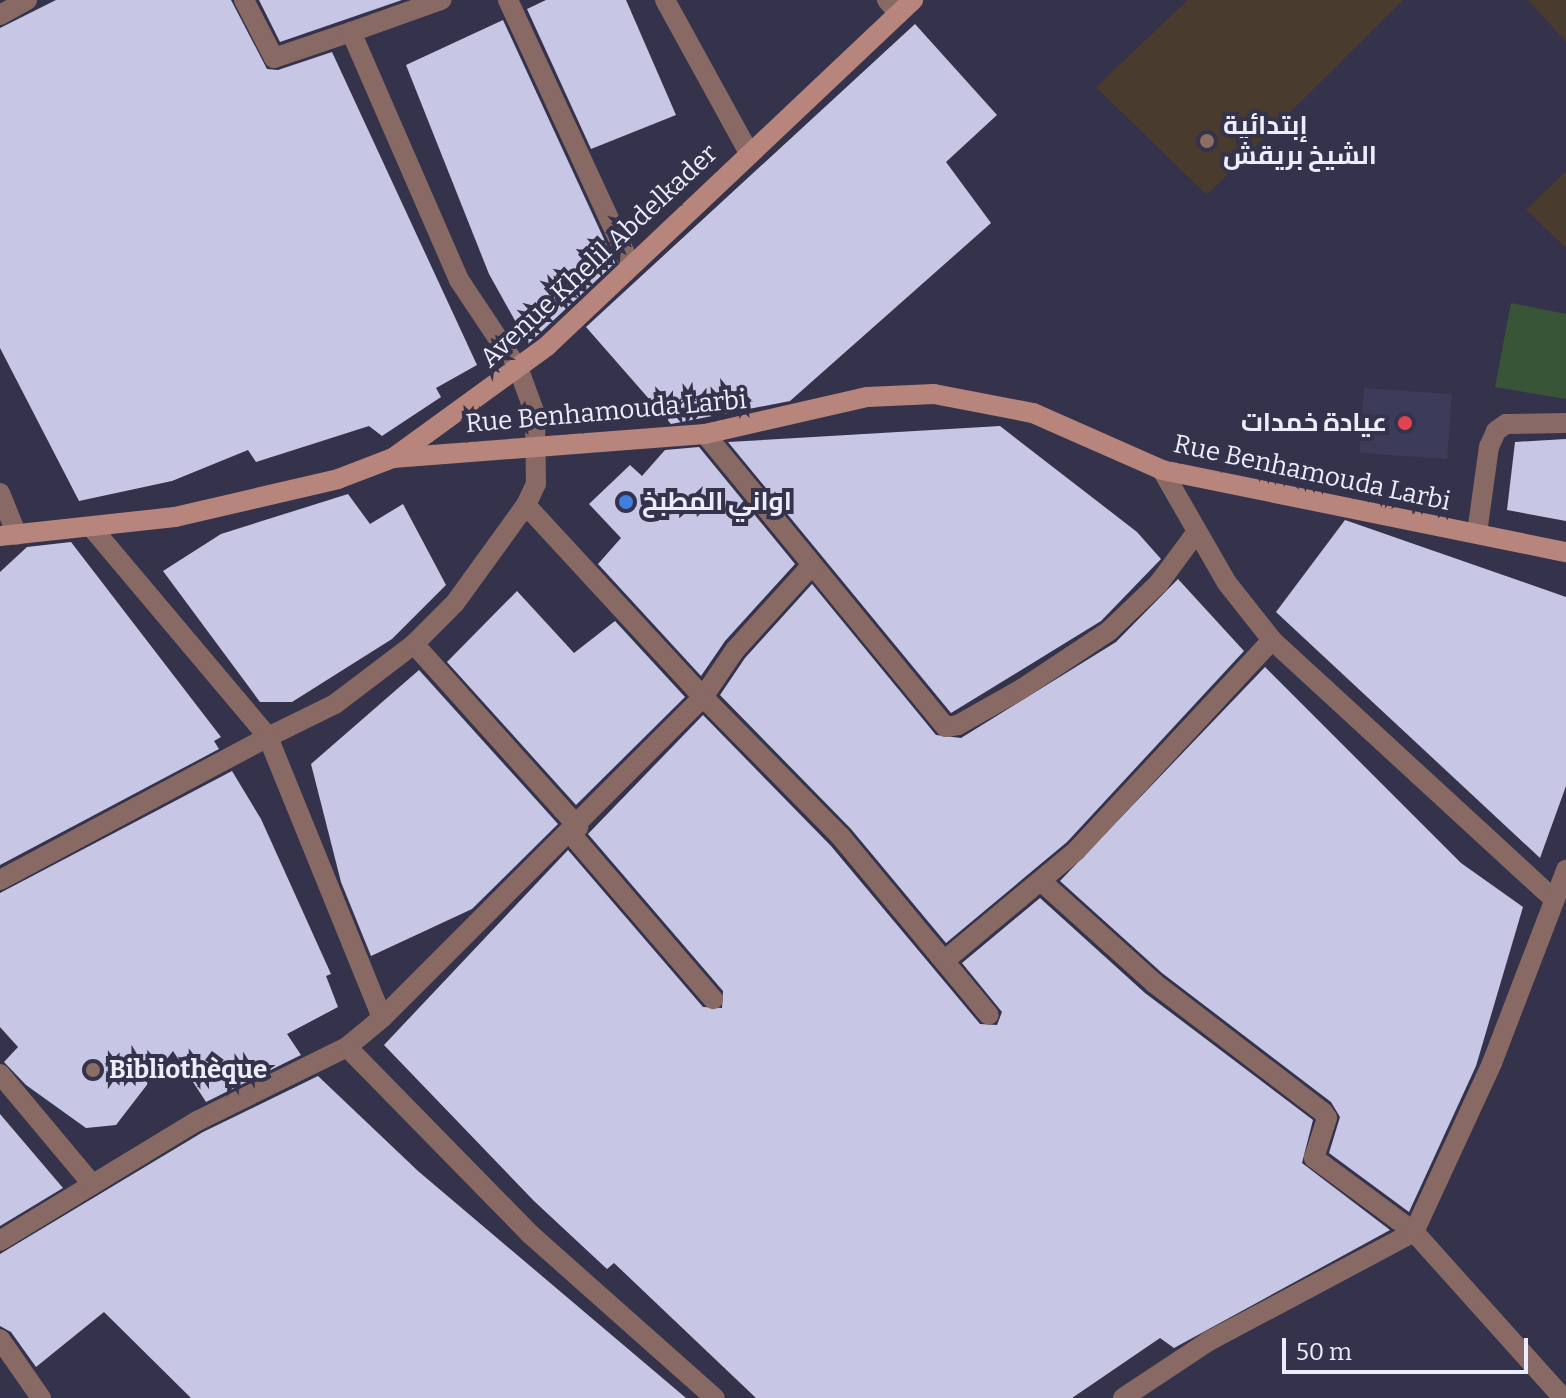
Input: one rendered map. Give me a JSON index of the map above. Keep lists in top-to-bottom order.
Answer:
{
  "streets": {
    "street": ["Avenue Khelil Abdelkader", "Rue Benhamouda Larbi"]
  },
  "crossings": [
    ["Avenue Khelil Abdelkader", "Rue Benhamouda Larbi"]
  ],
  "places": [
    "إبتدائية الشيخ بريقش",
    "عيادة خمدات",
    "اواني المطبخ",
    "Bibliothèque"
  ],
  "scale_bar": "50 m"
}
